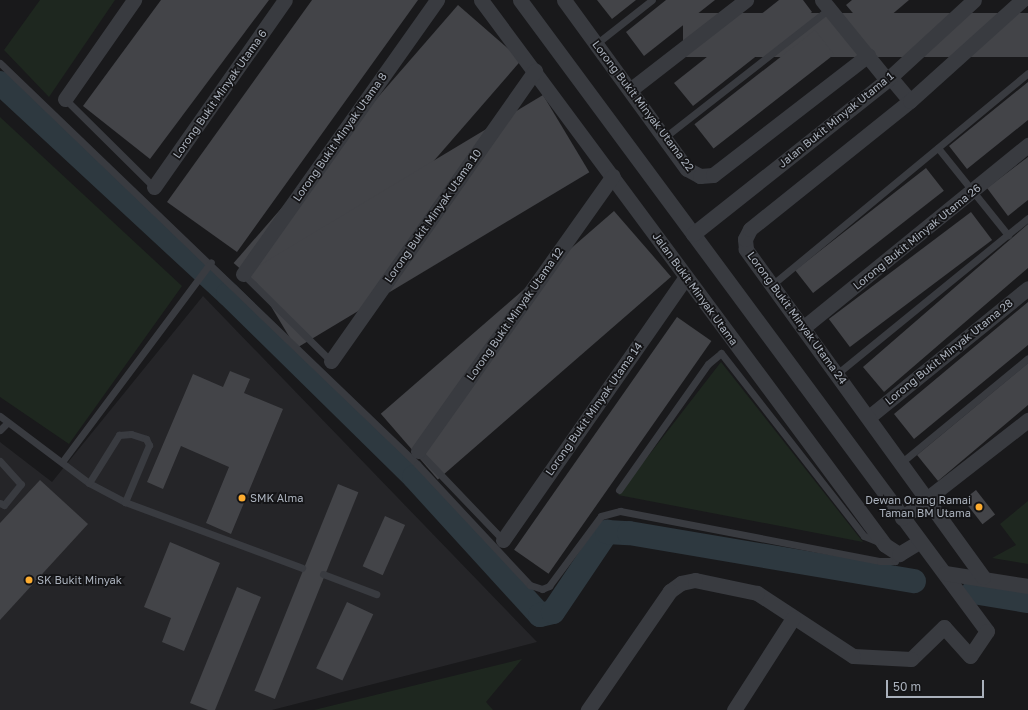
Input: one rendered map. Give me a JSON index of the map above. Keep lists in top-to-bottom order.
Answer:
{
  "streets": {
    "street": [
      "Lorong Bukit Minyak Utama 6",
      "Lorong Bukit Minyak Utama 22",
      "Jalan Bukit Minyak Utama 1",
      "Lorong Bukit Minyak Utama 8",
      "Lorong Bukit Minyak Utama 10",
      "Lorong Bukit Minyak Utama 26",
      "Jalan Bukit Minyak Utama",
      "Lorong Bukit Minyak Utama 12",
      "Lorong Bukit Minyak Utama 24",
      "Lorong Bukit Minyak Utama 28",
      "Lorong Bukit Minyak Utama 14"
    ]
  },
  "crossings": [
    ["Lorong Bukit Minyak Utama 10", "Jalan Bukit Minyak Utama"],
    ["Lorong Bukit Minyak Utama 26", "Lorong Bukit Minyak Utama 24"],
    ["Jalan Bukit Minyak Utama", "Lorong Bukit Minyak Utama 12"],
    ["Jalan Bukit Minyak Utama", "Lorong Bukit Minyak Utama 14"],
    ["Lorong Bukit Minyak Utama 24", "Lorong Bukit Minyak Utama 28"]
  ],
  "places": ["SMK Alma", "Dewan Orang Ramai Taman BM Utama", "SK Bukit Minyak"],
  "scale_bar": "50 m"
}
